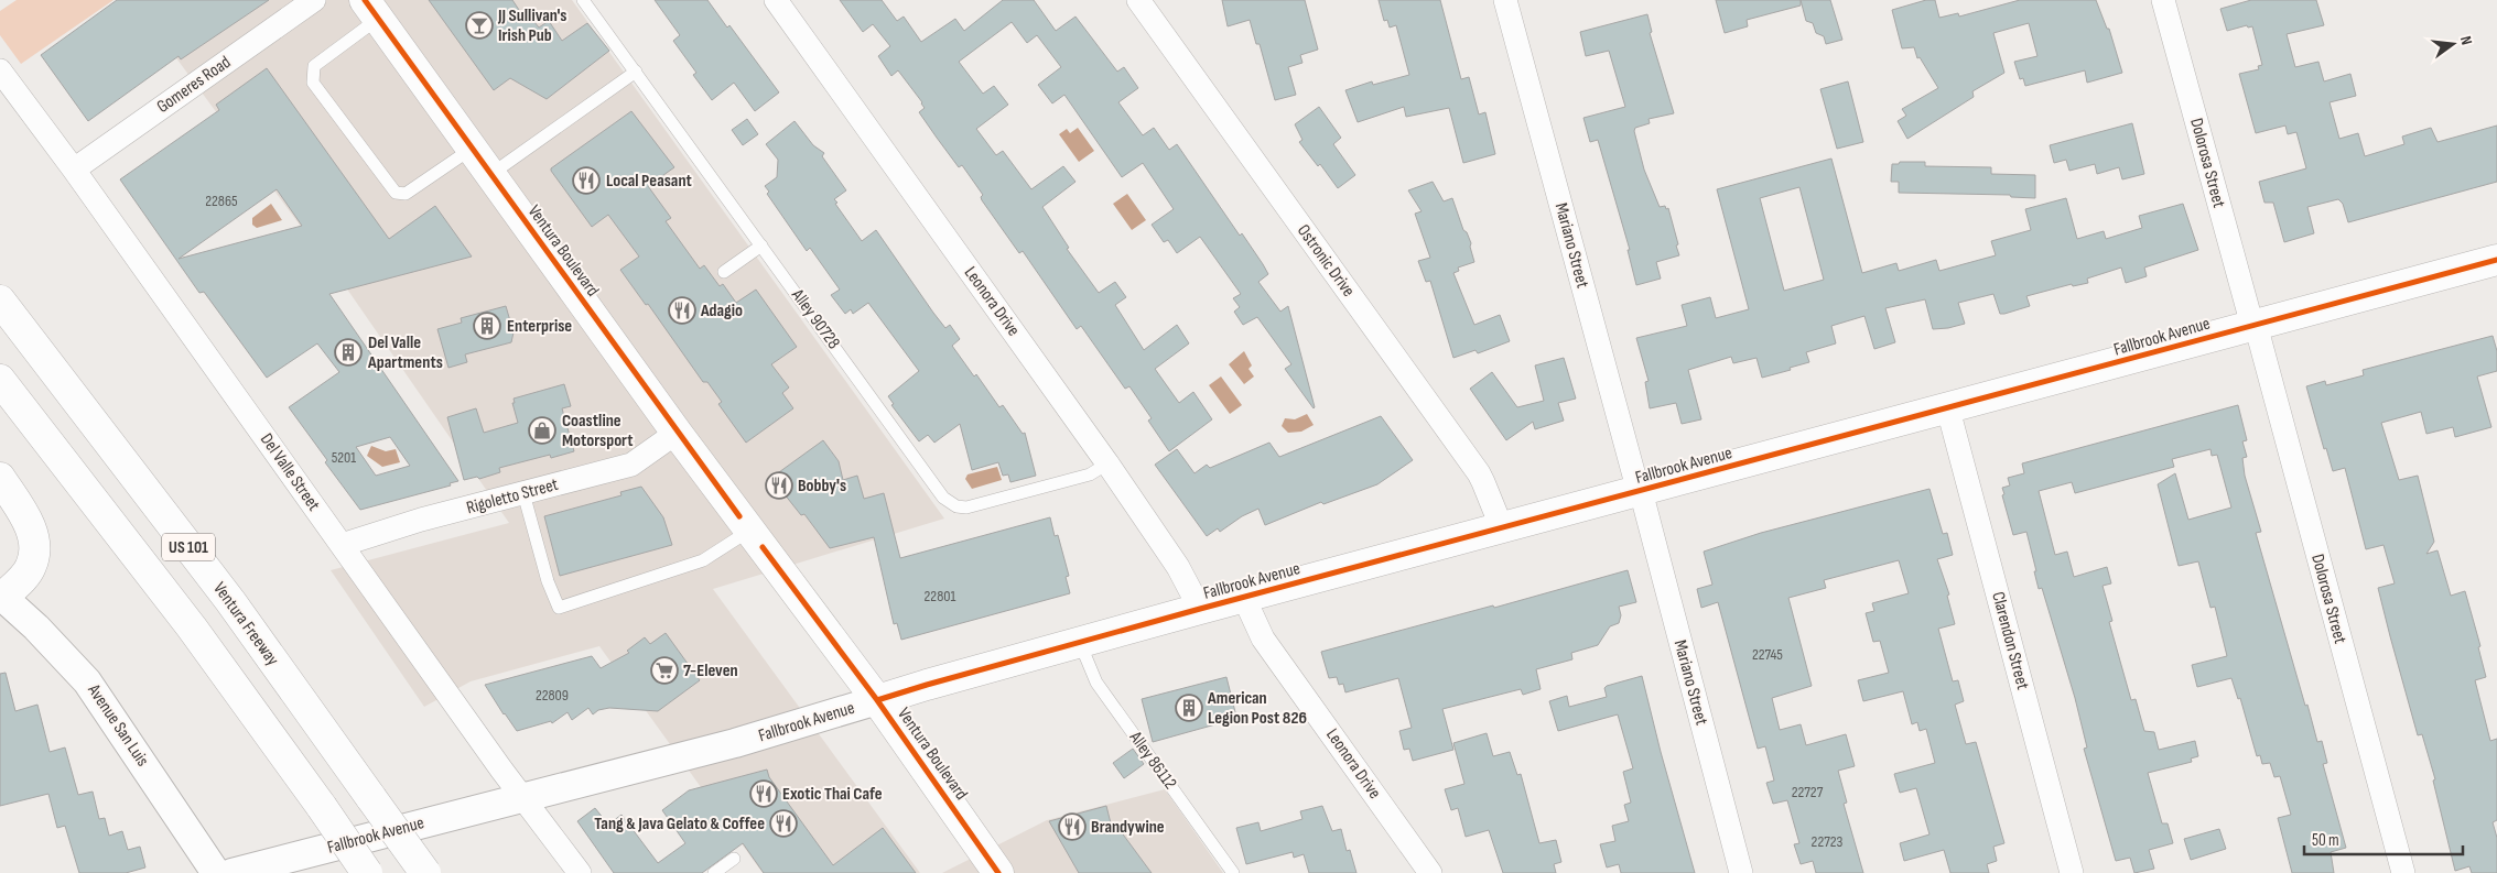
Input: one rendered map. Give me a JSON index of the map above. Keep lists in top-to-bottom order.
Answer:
{
  "streets": {
    "main road": [
      "Ventura Boulevard",
      "Fallbrook Avenue",
      "US 101",
      "Ventura Freeway"
    ],
    "street": [
      "Gomeres Road",
      "Dolorosa Street",
      "Mariano Street",
      "Ostronic Drive",
      "Leonora Drive",
      "Del Valle Street",
      "Rigoletto Street",
      "Clarendon Street",
      "Avenue San Luis"
    ],
    "lane": ["Alley 90728", "Alley 86112"]
  },
  "crossings": [
    ["Gomeres Road", "Del Valle Street"],
    ["Dolorosa Street", "Fallbrook Avenue"],
    ["Mariano Street", "Fallbrook Avenue"],
    ["Ventura Boulevard", "Fallbrook Avenue"],
    ["Ventura Boulevard", "Rigoletto Street"],
    ["Ostronic Drive", "Fallbrook Avenue"],
    ["Leonora Drive", "Alley 90728"],
    ["Leonora Drive", "Fallbrook Avenue"],
    ["Fallbrook Avenue", "Del Valle Street"],
    ["Fallbrook Avenue", "Clarendon Street"],
    ["Fallbrook Avenue", "Alley 86112"],
    ["Del Valle Street", "Rigoletto Street"]
  ],
  "places": {
    "bar": ["JJ Sullivan's Irish Pub"],
    "restaurant": [
      "Local Peasant",
      "Adagio",
      "Bobby's",
      "Exotic Thai Cafe",
      "Tang & Java Gelato & Coffee",
      "Brandywine"
    ],
    "building": ["Enterprise", "Del Valle Apartments", "American Legion Post 826"],
    "shop": ["Coastline Motorsport"],
    "supermarket": ["7-Eleven"]
  },
  "house_numbers": [
    "22865",
    "5201",
    "22801",
    "22745",
    "22809",
    "22727",
    "22723"
  ],
  "scale_bar": "50 m",
  "north": "right"
}
